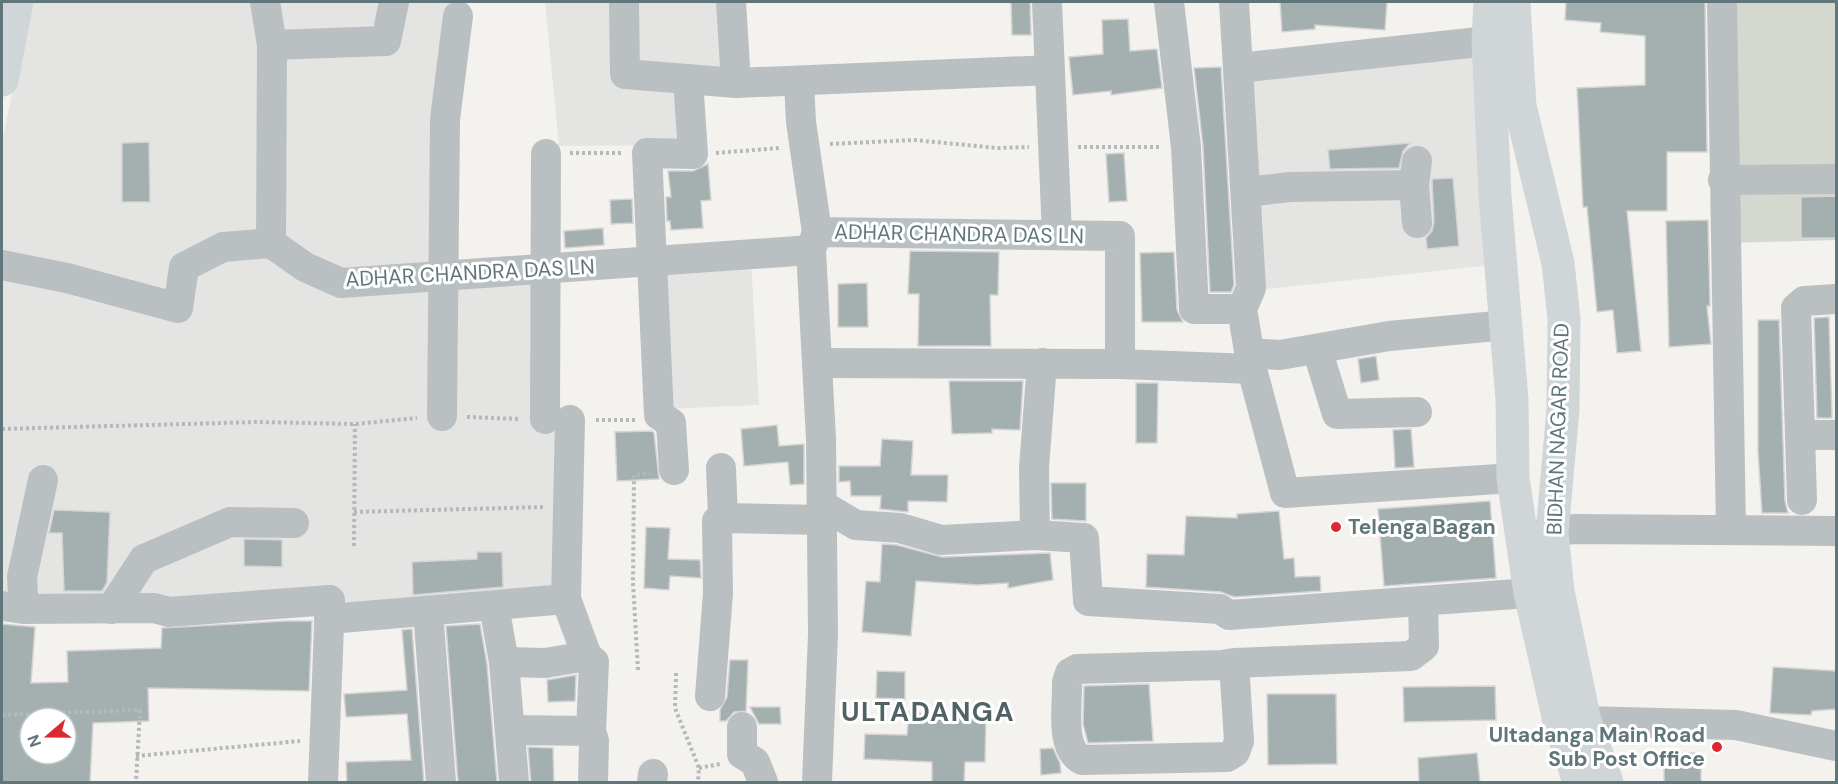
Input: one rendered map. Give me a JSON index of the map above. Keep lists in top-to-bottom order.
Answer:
{
  "streets": {
    "main road": ["BIDHAN NAGAR ROAD"],
    "street": ["ADHAR CHANDRA DAS LN"]
  },
  "districts": ["ULTADANGA"],
  "places": ["Telenga Bagan", "Ultadanga Main Road Sub Post Office"],
  "north": "left"
}
